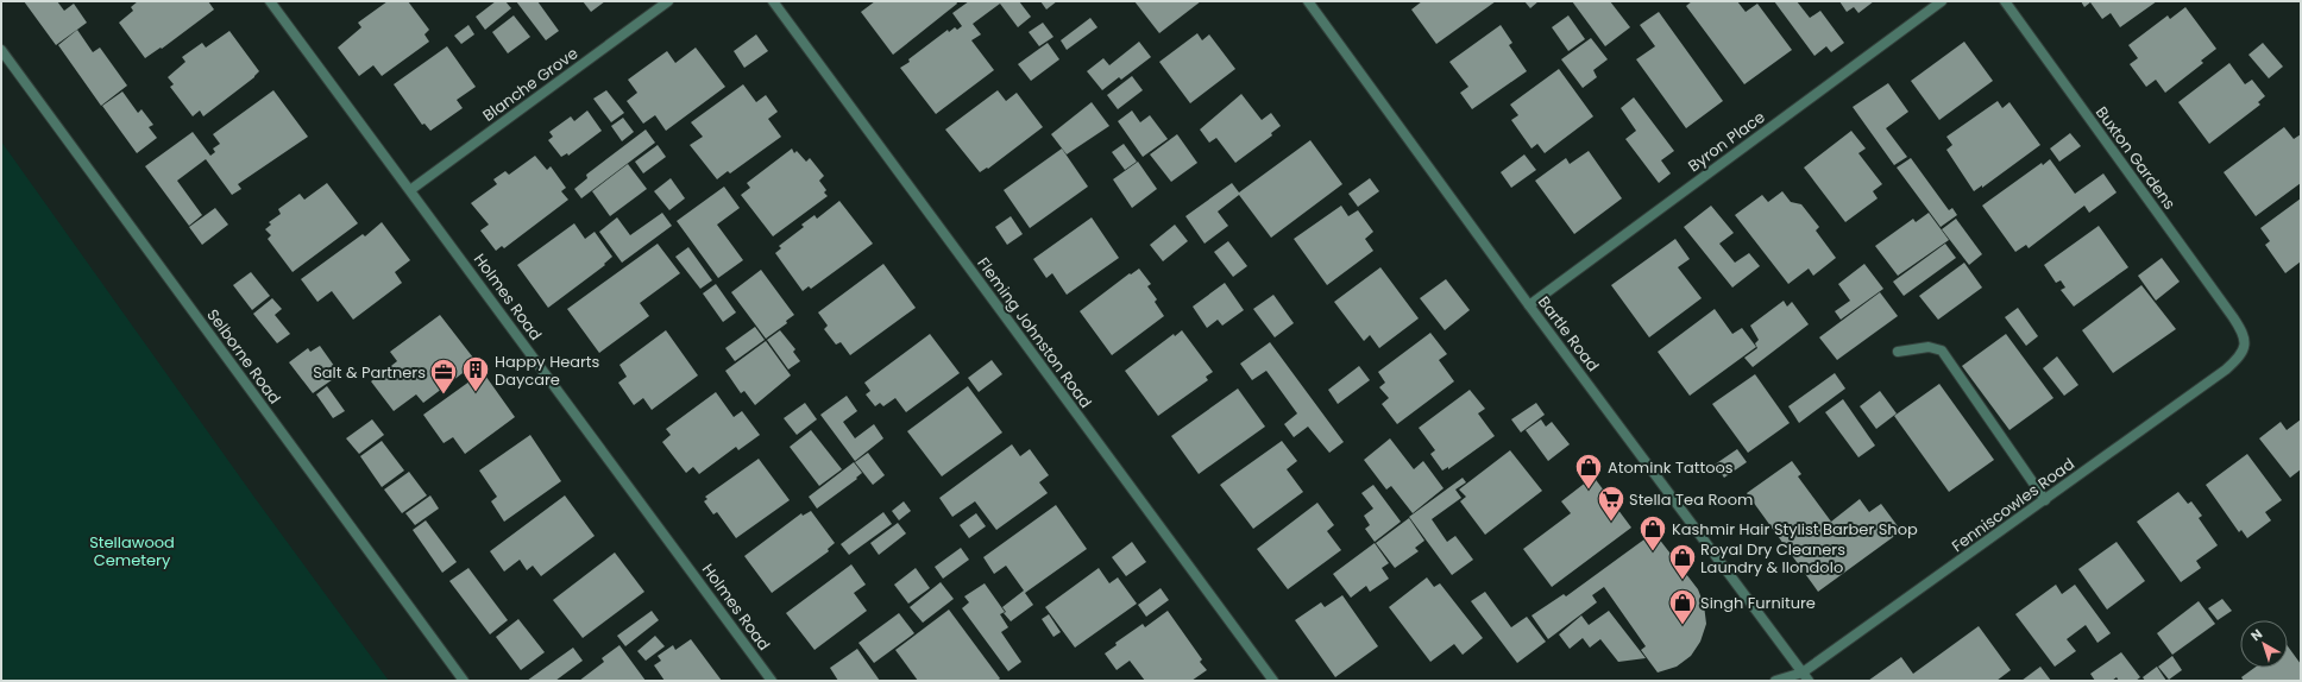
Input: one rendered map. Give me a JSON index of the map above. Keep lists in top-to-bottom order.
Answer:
{
  "streets": {
    "street": [
      "Blanche Grove",
      "Byron Place",
      "Buxton Gardens",
      "Holmes Road",
      "Fleming Johnston Road",
      "Bartle Road",
      "Selborne Road",
      "Fenniscowles Road"
    ]
  },
  "crossings": [
    ["Blanche Grove", "Holmes Road"],
    ["Byron Place", "Bartle Road"],
    ["Buxton Gardens", "Fenniscowles Road"],
    ["Bartle Road", "Fenniscowles Road"]
  ],
  "parks": ["Stellawood Cemetery"],
  "places": {
    "building": ["Happy Hearts Daycare"],
    "office": ["Salt & Partners"],
    "shop": [
      "Atomink Tattoos",
      "Kashmir Hair Stylist Barber Shop",
      "Royal Dry Cleaners Laundry & Ilondolo",
      "Singh Furniture"
    ],
    "supermarket": ["Stella Tea Room"]
  },
  "north": "top left"
}
